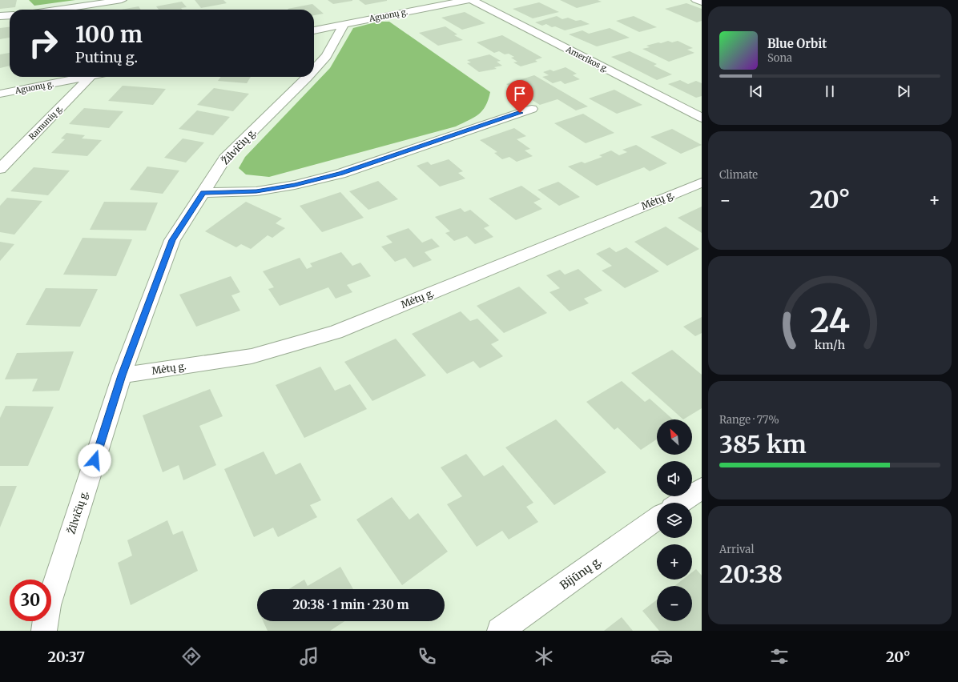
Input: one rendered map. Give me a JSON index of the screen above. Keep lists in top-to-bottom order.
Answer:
{
  "streets": {
    "street": [
      "Aguonų g.",
      "Amerikos g.",
      "Ramunių g.",
      "Žilvičių g.",
      "Mėtų g.",
      "Bijūnų g."
    ]
  },
  "crossings": [
    ["Aguonų g.", "Žilvičių g."],
    ["Žilvičių g.", "Mėtų g."]
  ],
  "north": "top left",
  "page": {
    "turn": ["100 m", "Putinų g."],
    "song": ["Blue Orbit", "Sona"],
    "tile": [
      "Climate",
      ["Range · 77%", "385 km"],
      ["Arrival", "20:38"]
    ],
    "heat": ["−", "20°", "+"],
    "map_buttons": ["+", "−"],
    "limit": "30",
    "trip": "20:38 · 1 min · 230 m",
    "tabs": ["20:37", "20°"],
    "gauge": ["24", "km/h"]
  }
}
